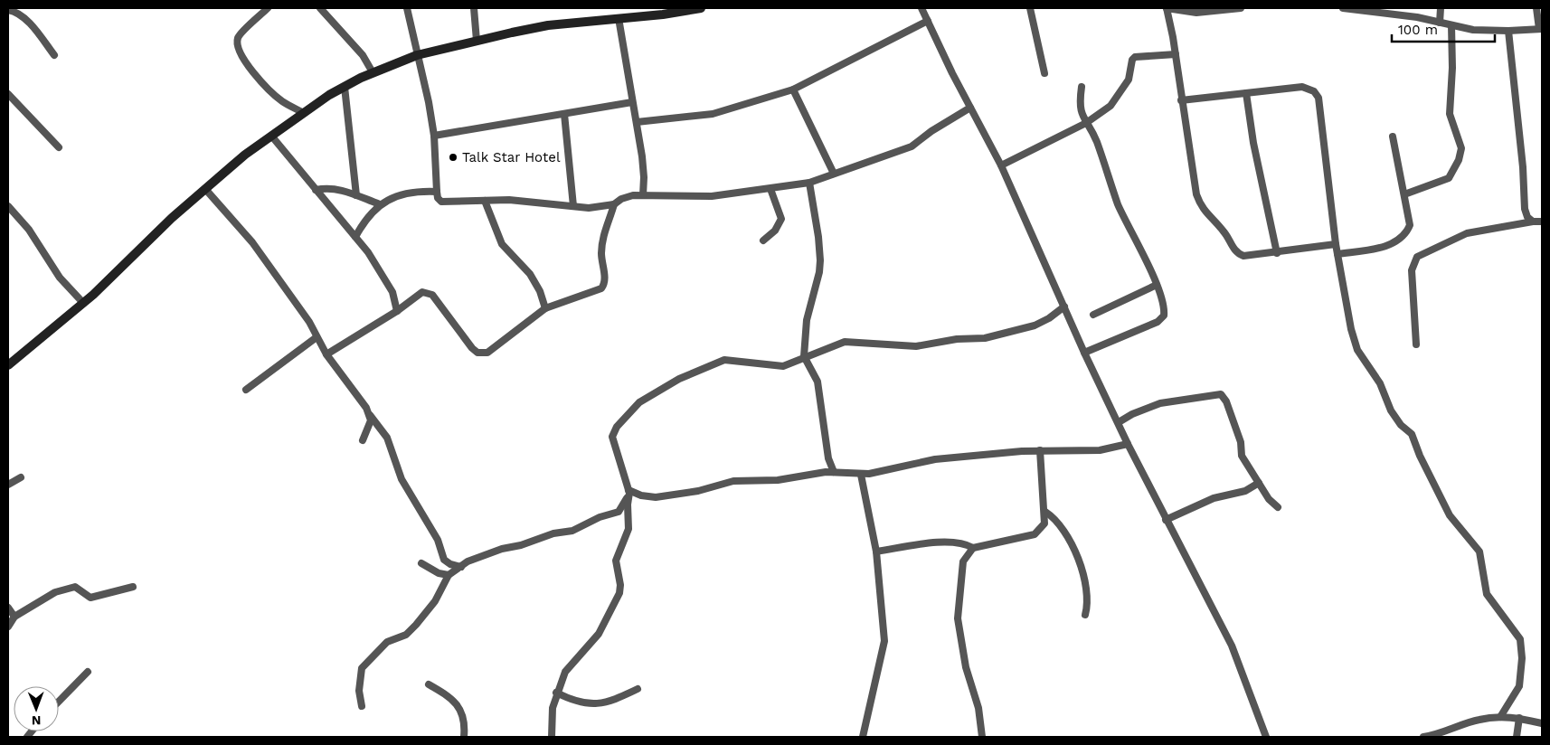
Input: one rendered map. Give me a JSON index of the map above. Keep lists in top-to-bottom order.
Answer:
{
  "places": ["Talk Star Hotel"],
  "scale_bar": "100 m",
  "north": "bottom"
}
